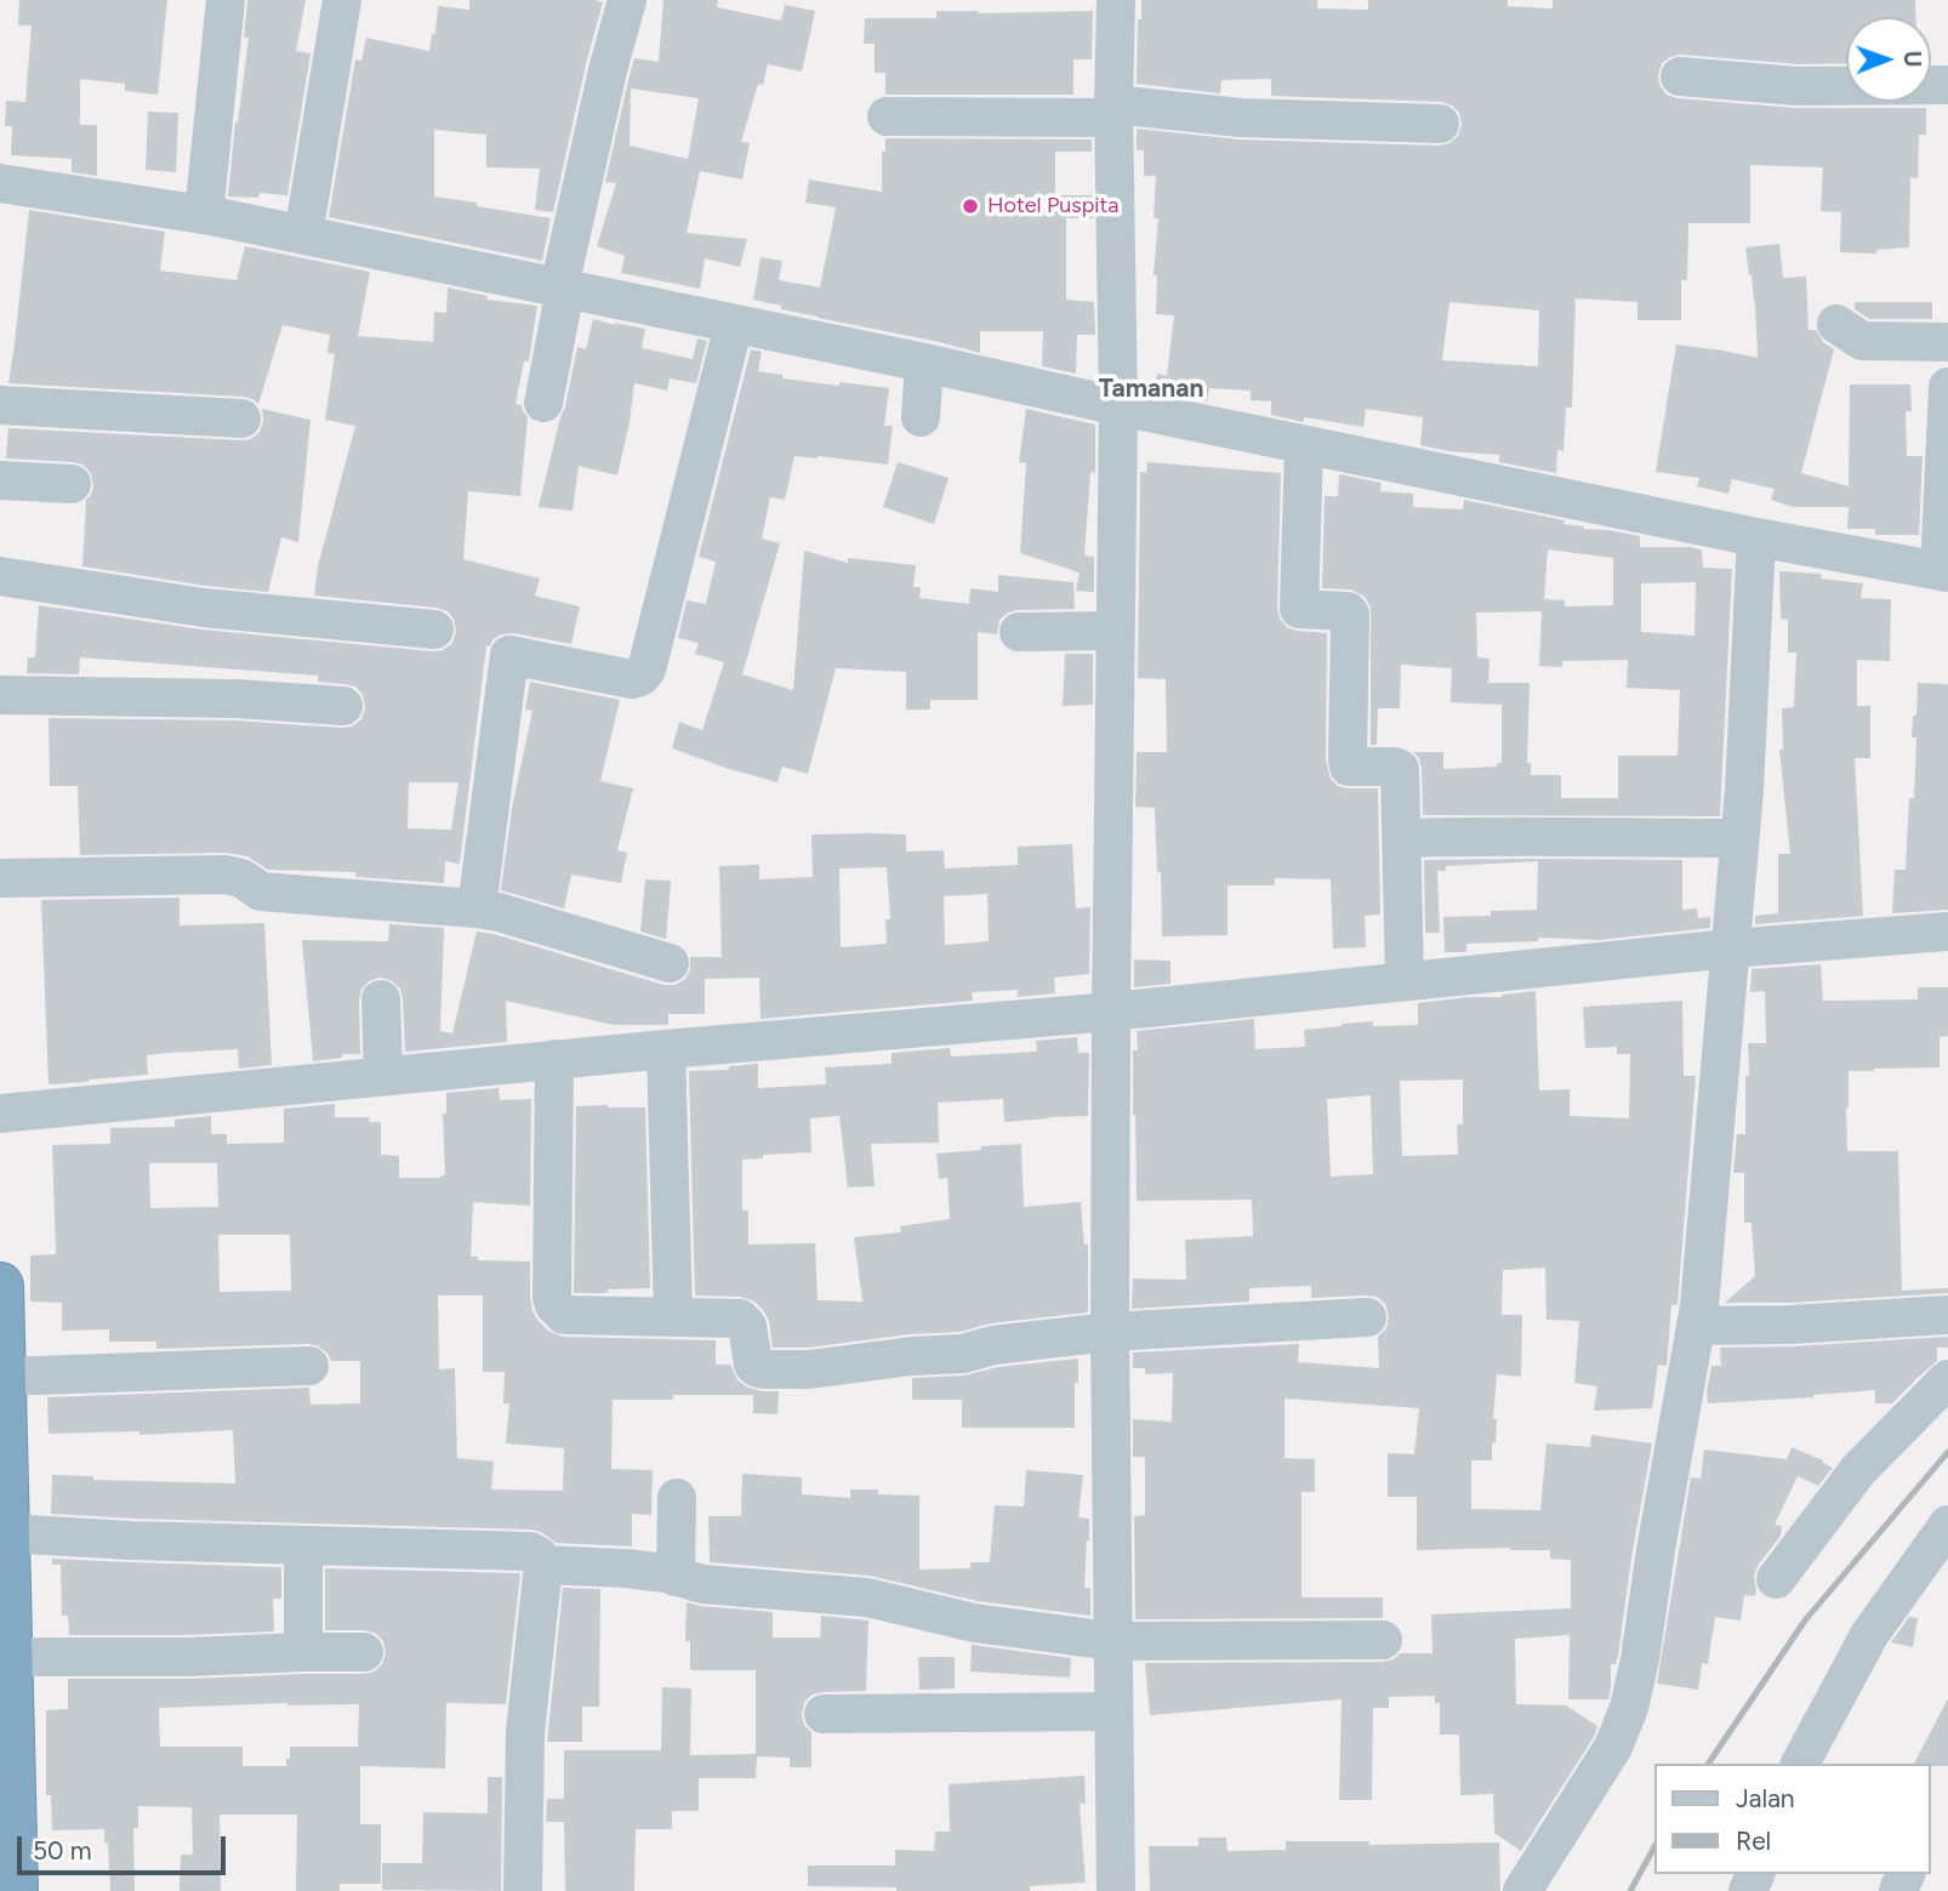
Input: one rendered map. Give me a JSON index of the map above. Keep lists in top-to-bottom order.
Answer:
{
  "districts": ["Tamanan"],
  "places": ["Hotel Puspita"],
  "legend": ["Jalan", "Rel"],
  "scale_bar": "50 m",
  "north": "right"
}
